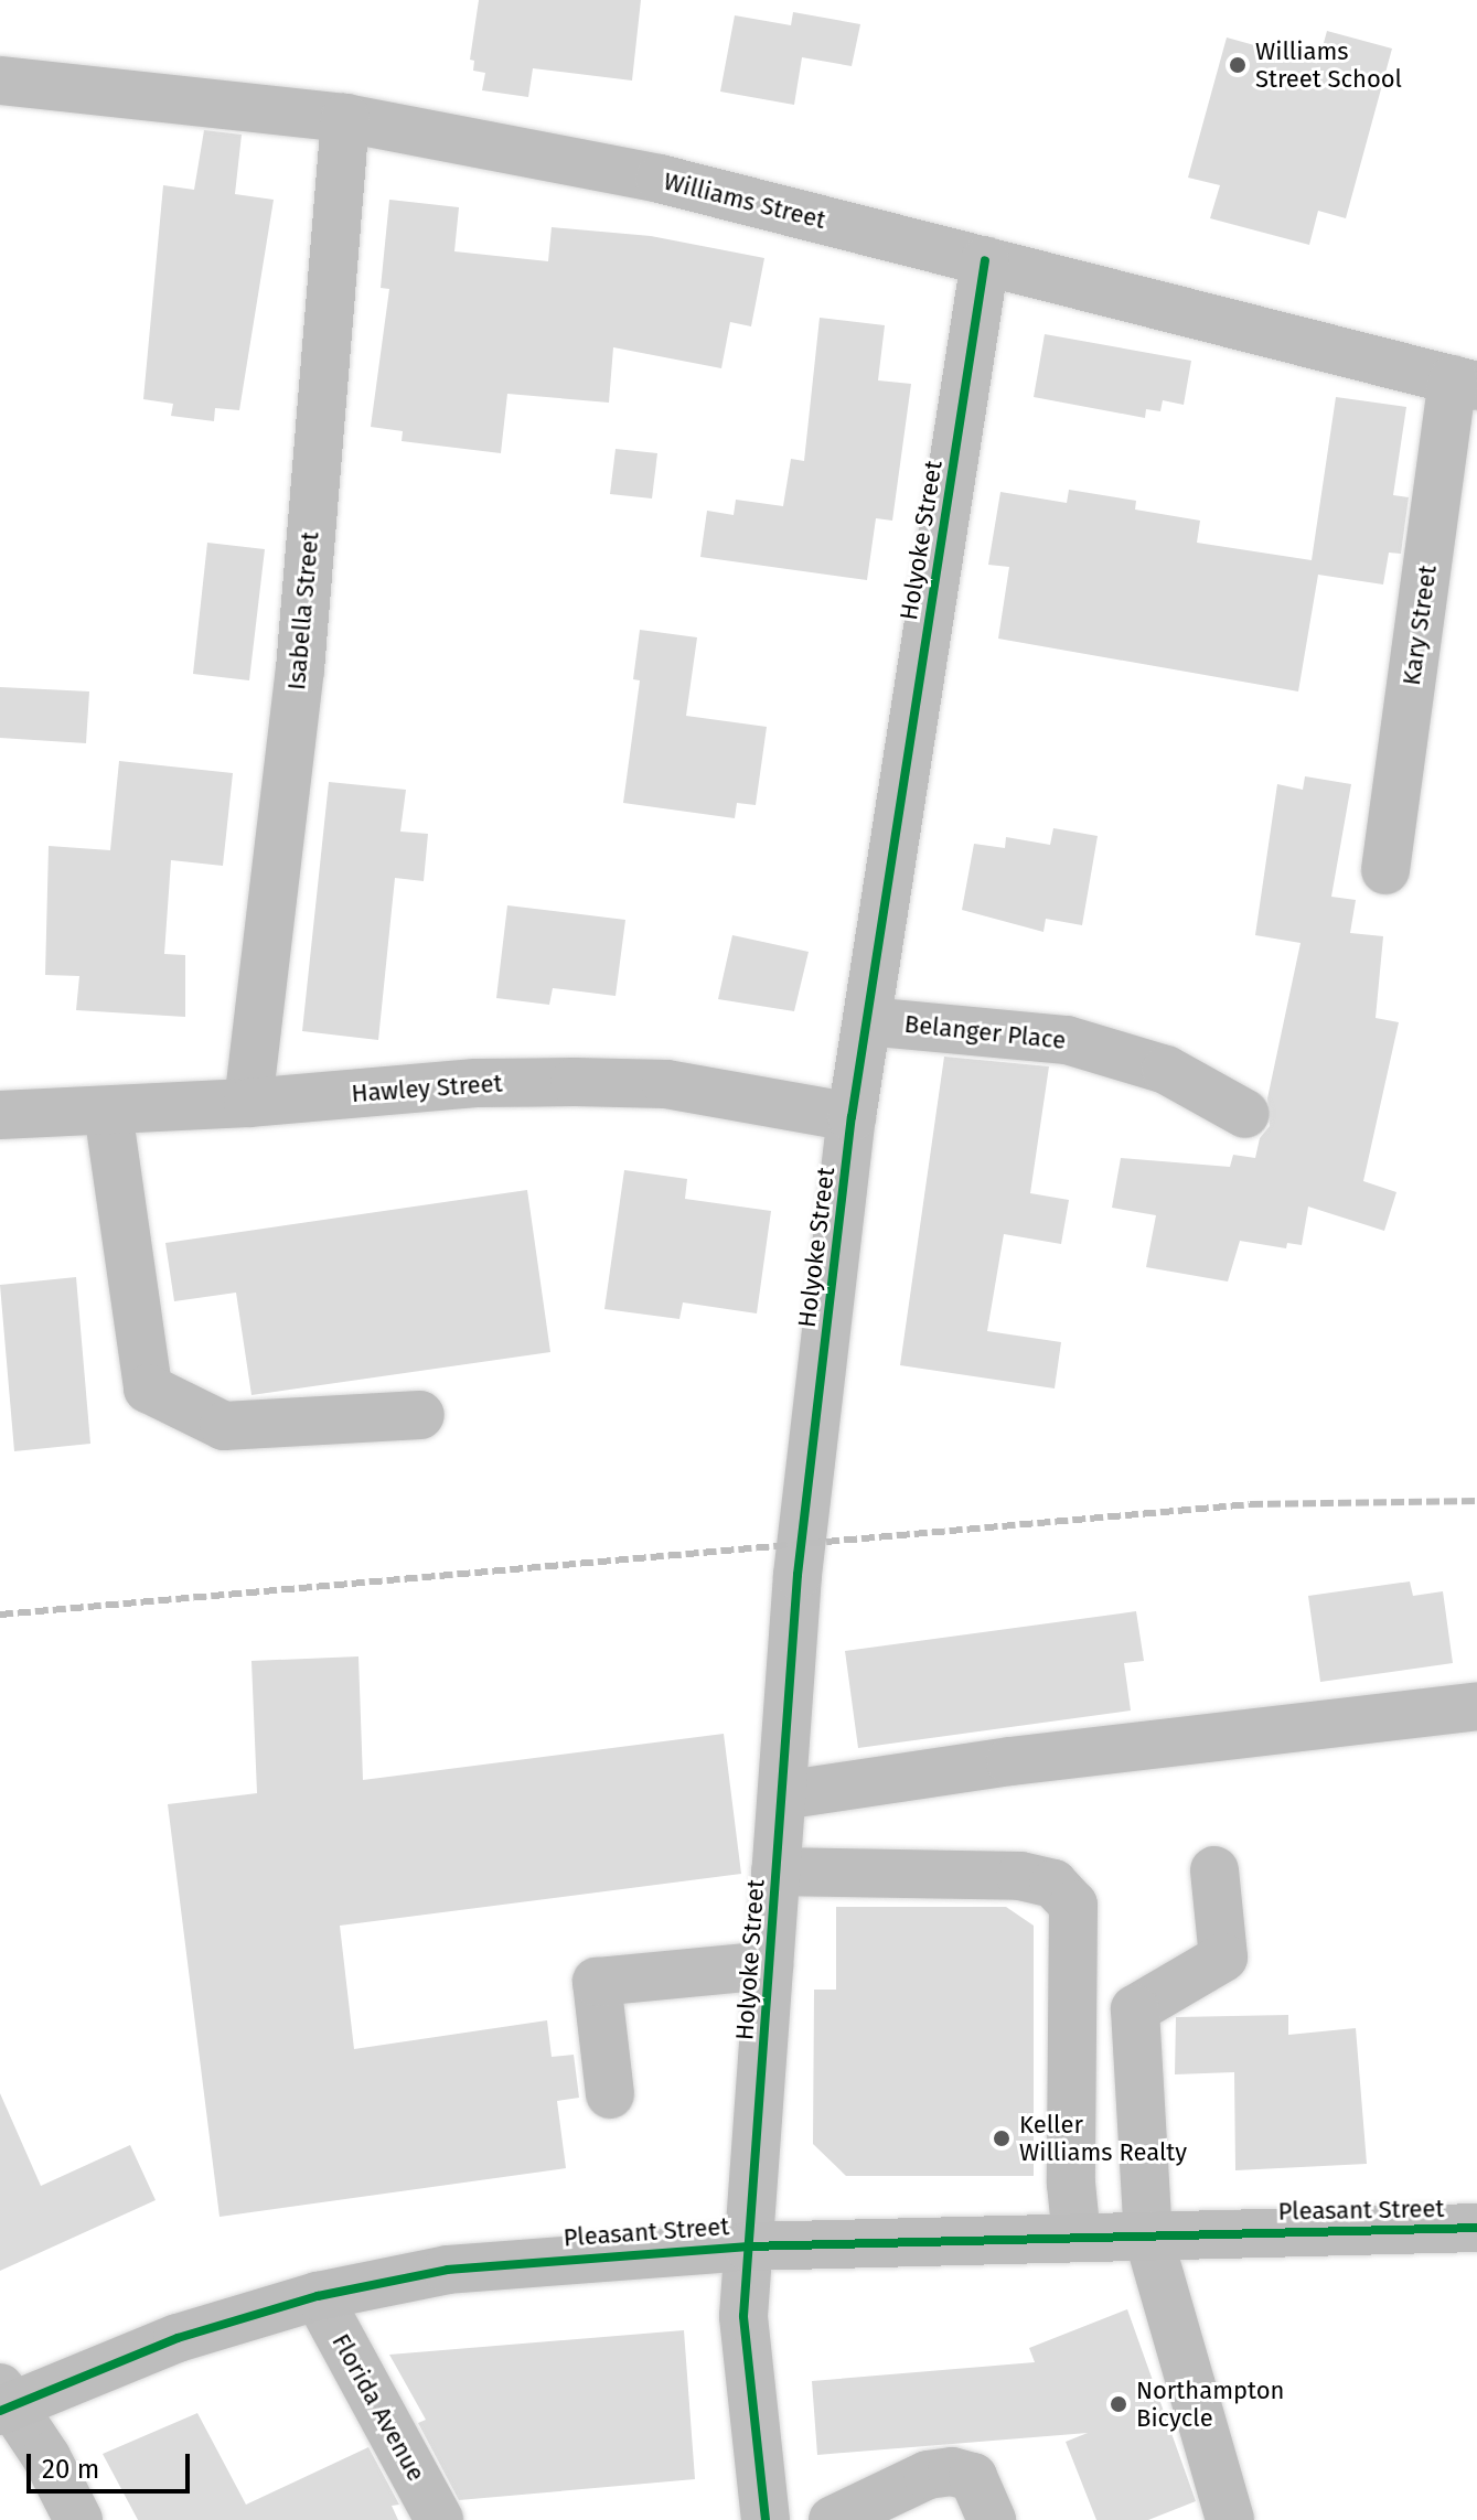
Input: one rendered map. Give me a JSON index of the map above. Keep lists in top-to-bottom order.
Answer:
{
  "streets": {
    "main road": ["Pleasant Street"],
    "street": [
      "Williams Street",
      "Holyoke Street",
      "Isabella Street",
      "Kary Street",
      "Belanger Place",
      "Hawley Street",
      "Florida Avenue"
    ]
  },
  "crossings": [
    ["Williams Street", "Holyoke Street"],
    ["Williams Street", "Isabella Street"],
    ["Williams Street", "Kary Street"],
    ["Holyoke Street", "Belanger Place"],
    ["Holyoke Street", "Hawley Street"],
    ["Holyoke Street", "Pleasant Street"],
    ["Isabella Street", "Hawley Street"],
    ["Pleasant Street", "Florida Avenue"]
  ],
  "places": ["Williams Street School", "Keller Williams Realty", "Northampton Bicycle"],
  "scale_bar": "20 m"
}
